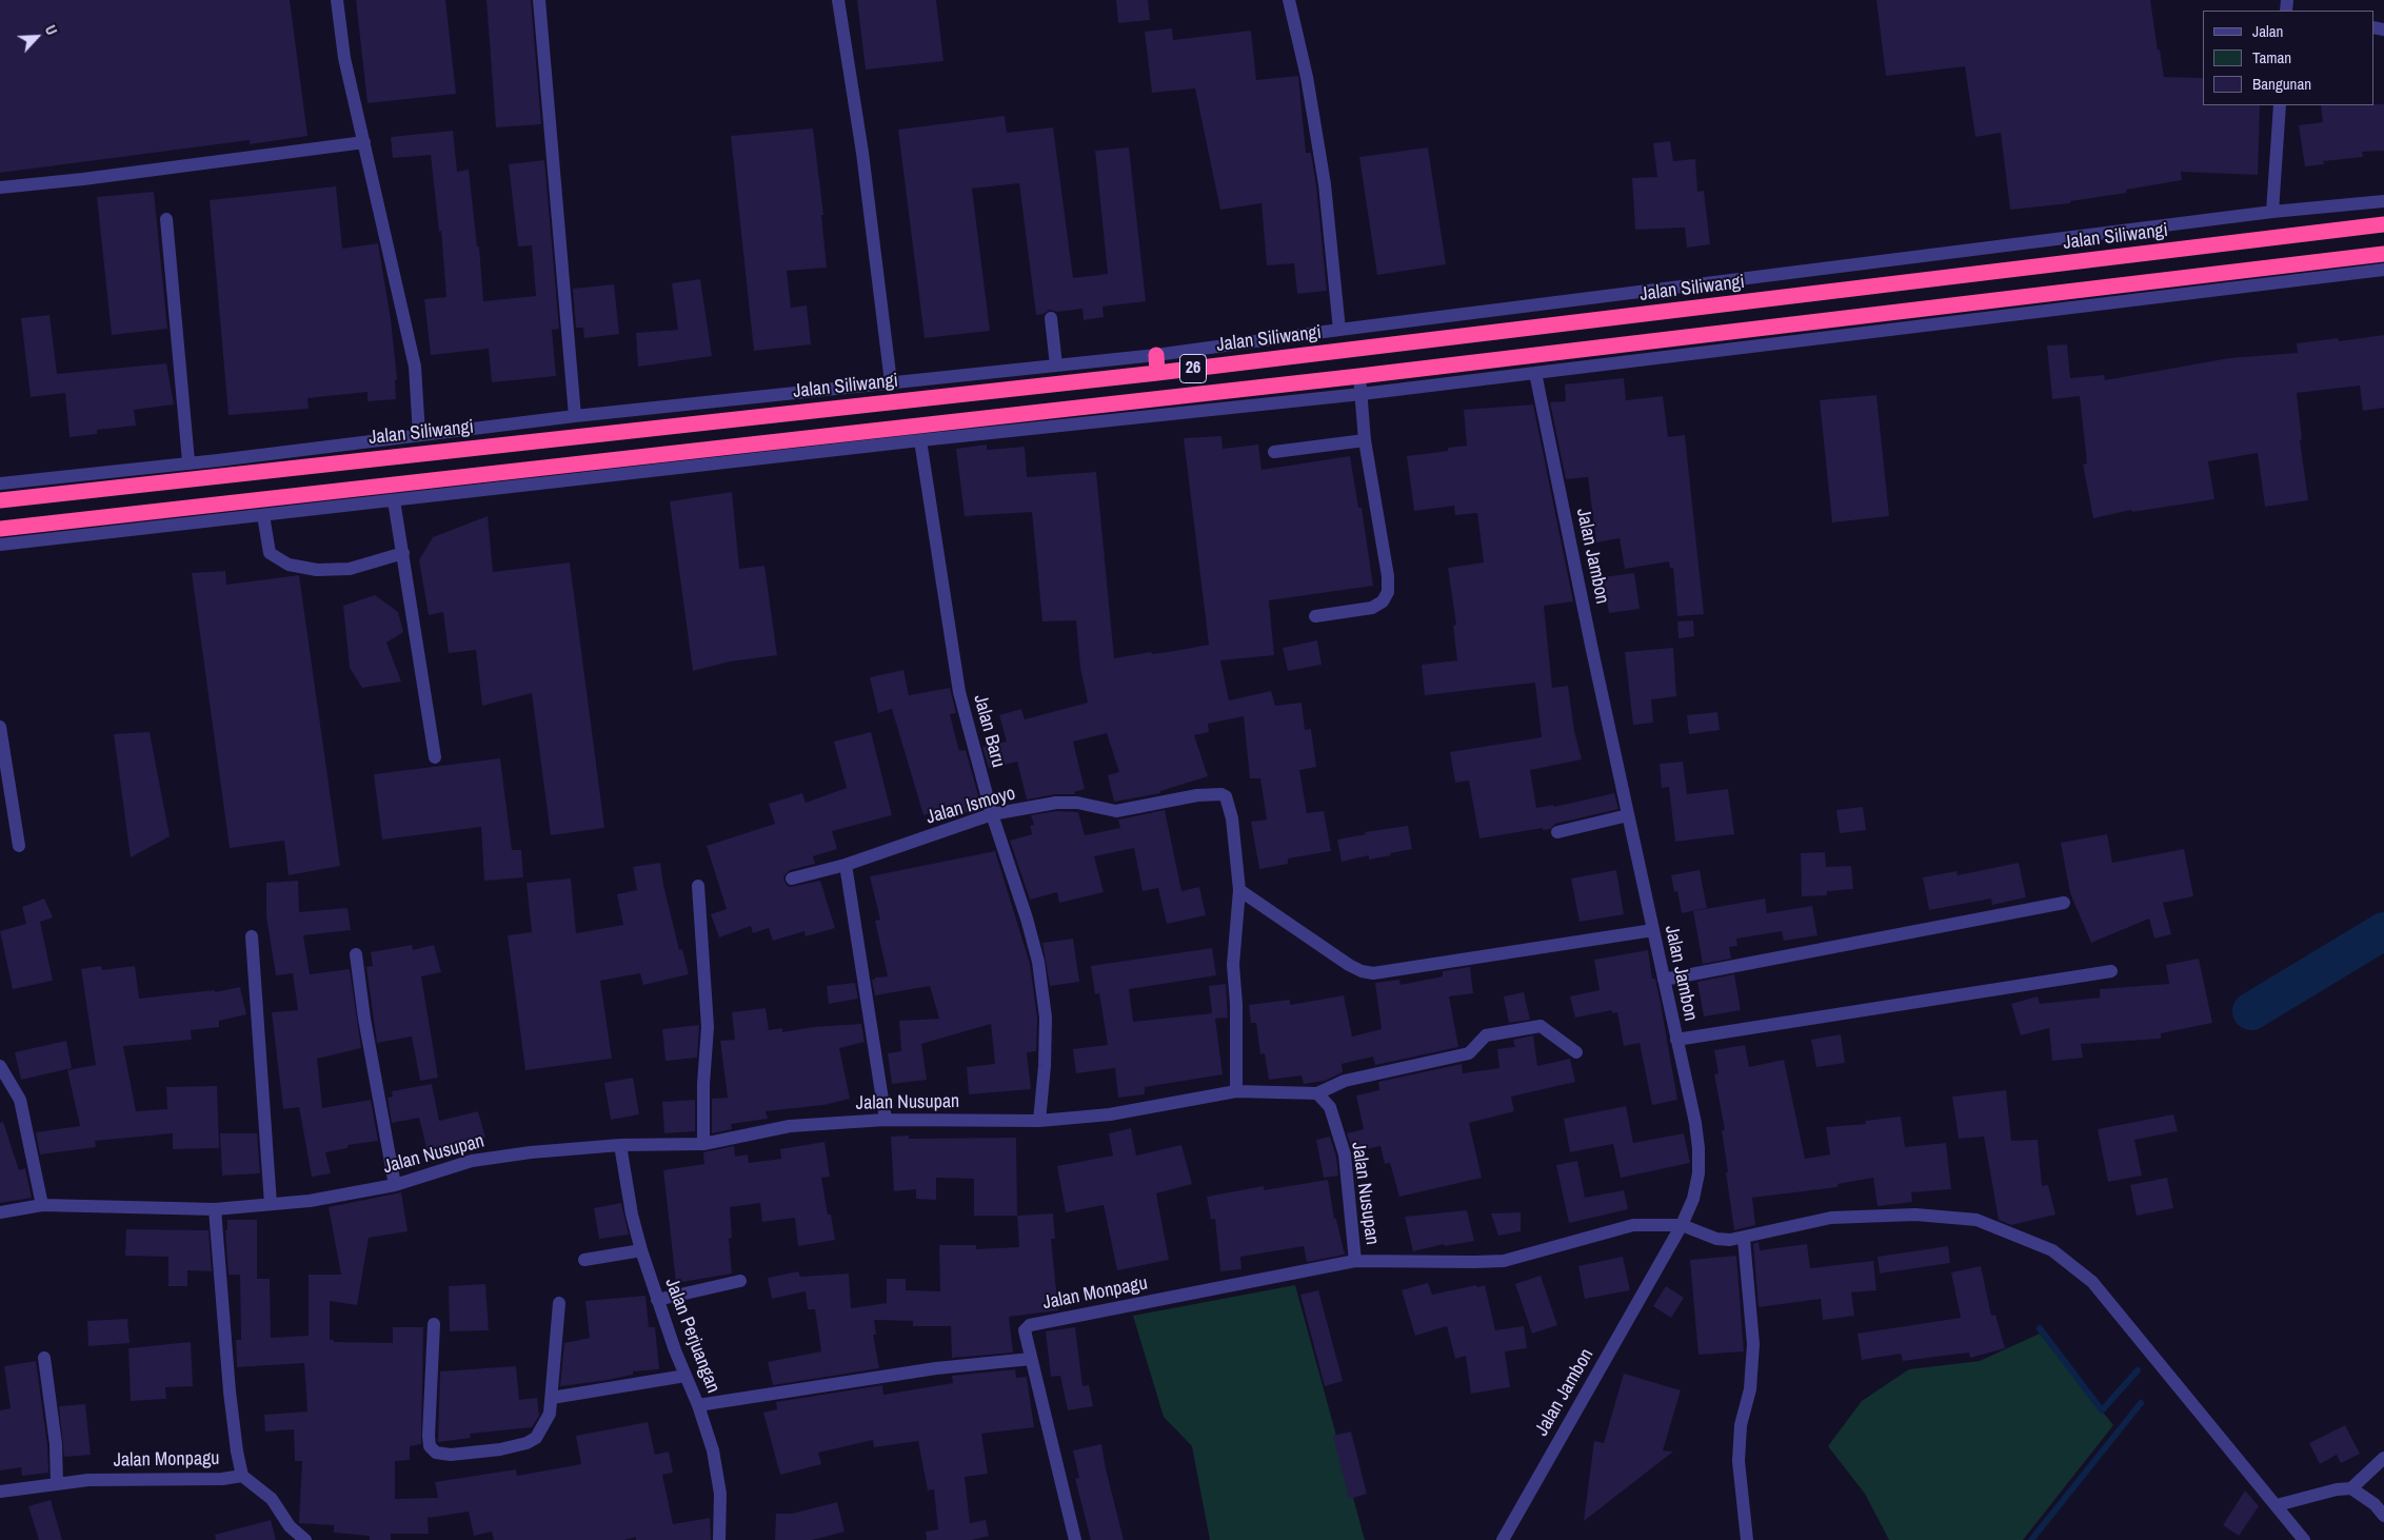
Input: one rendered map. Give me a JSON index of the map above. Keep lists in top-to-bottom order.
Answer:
{
  "streets": {
    "highway": ["Jalan Siliwangi", "26"],
    "street": [
      "Jalan Jambon",
      "Jalan Baru",
      "Jalan Ismoyo",
      "Jalan Nusupan",
      "Jalan Monpagu",
      "Jalan Perjuangan"
    ]
  },
  "crossings": [
    ["Jalan Jambon", "Jalan Nusupan"],
    ["Jalan Baru", "Jalan Ismoyo"],
    ["Jalan Baru", "Jalan Nusupan"],
    ["Jalan Ismoyo", "Jalan Nusupan"],
    ["Jalan Nusupan", "Jalan Monpagu"],
    ["Jalan Nusupan", "Jalan Perjuangan"]
  ],
  "legend": ["Jalan", "Taman", "Bangunan"],
  "north": "top right"
}
